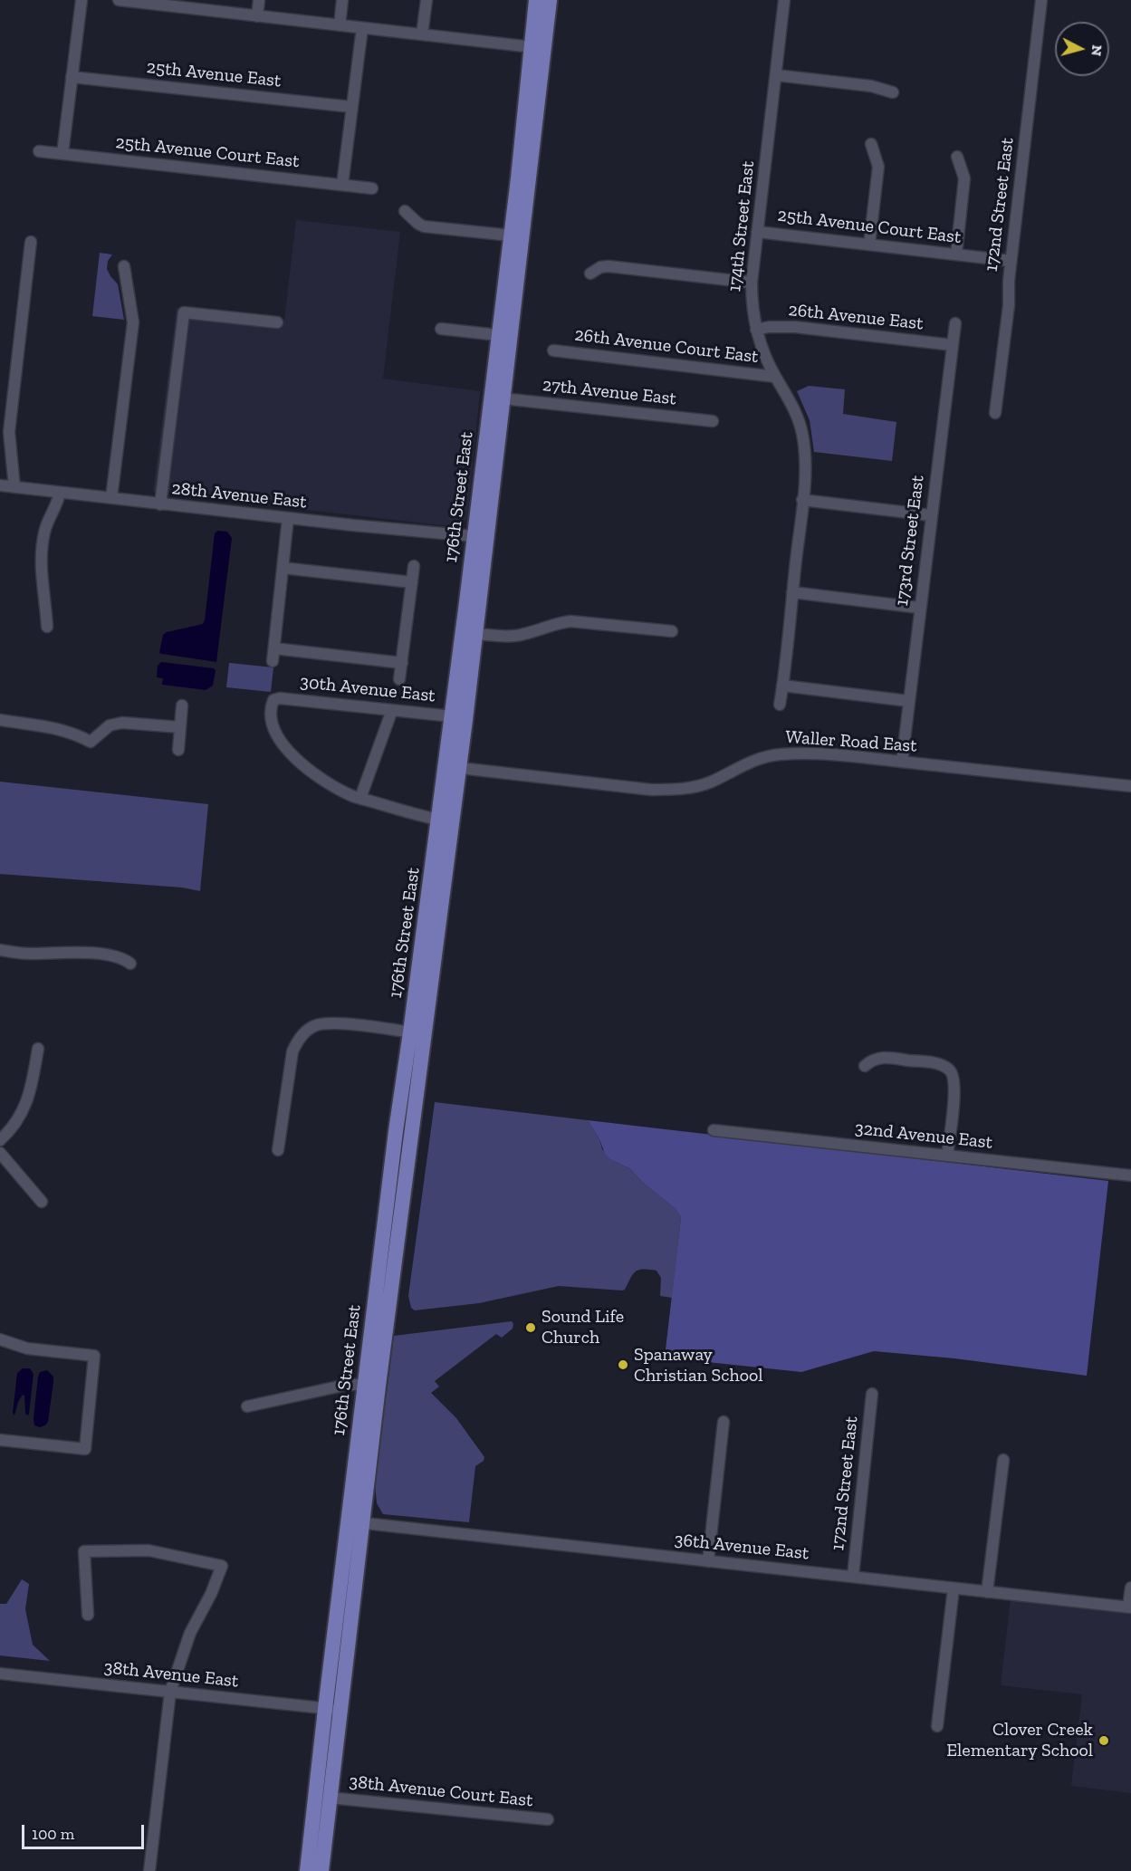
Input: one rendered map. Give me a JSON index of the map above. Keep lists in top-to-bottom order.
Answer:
{
  "streets": {
    "main road": ["176th Street East"],
    "street": [
      "25th Avenue East",
      "25th Avenue Court East",
      "172nd Street East",
      "174th Street East",
      "26th Avenue East",
      "26th Avenue Court East",
      "27th Avenue East",
      "28th Avenue East",
      "173rd Street East",
      "30th Avenue East",
      "Waller Road East",
      "32nd Avenue East",
      "36th Avenue East",
      "38th Avenue East",
      "38th Avenue Court East"
    ]
  },
  "crossings": [
    ["25th Avenue Court East", "172nd Street East"],
    ["25th Avenue Court East", "174th Street East"],
    ["172nd Street East", "36th Avenue East"],
    ["174th Street East", "26th Avenue East"],
    ["174th Street East", "26th Avenue Court East"],
    ["26th Avenue East", "173rd Street East"],
    ["27th Avenue East", "176th Street East"],
    ["28th Avenue East", "176th Street East"],
    ["176th Street East", "30th Avenue East"],
    ["176th Street East", "Waller Road East"],
    ["176th Street East", "36th Avenue East"],
    ["176th Street East", "38th Avenue East"],
    ["176th Street East", "38th Avenue Court East"],
    ["173rd Street East", "Waller Road East"]
  ],
  "places": ["Sound Life Church", "Spanaway Christian School", "Clover Creek Elementary School"],
  "scale_bar": "100 m",
  "north": "right"
}
